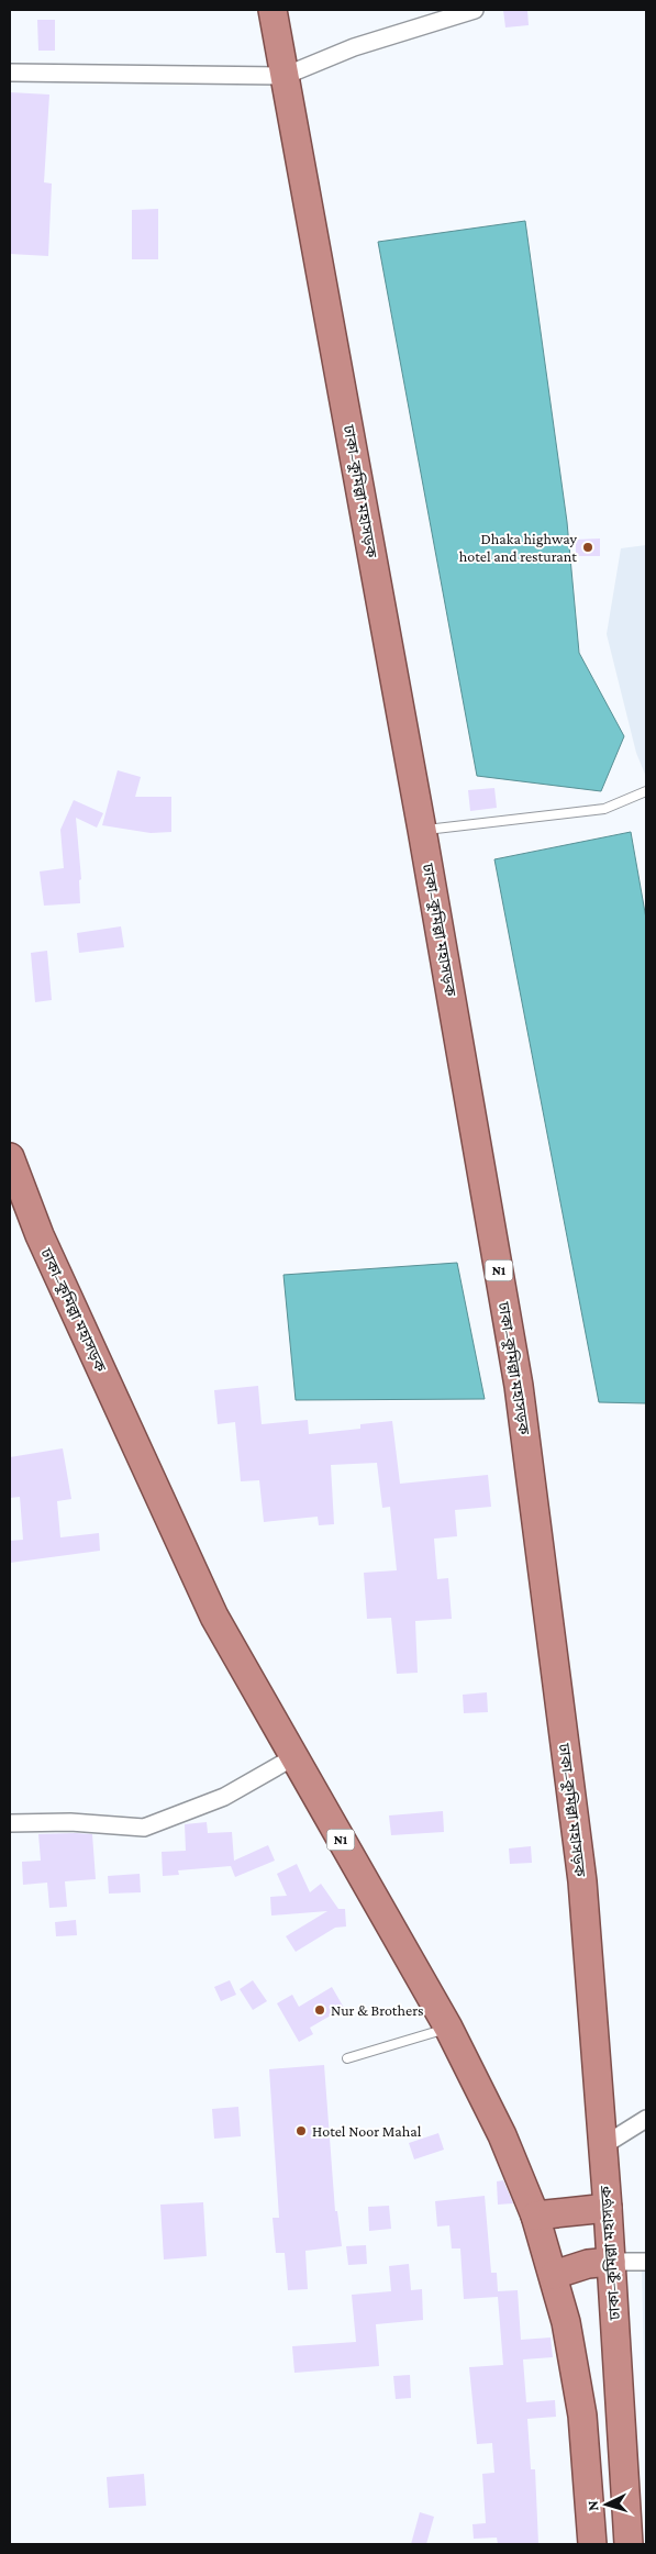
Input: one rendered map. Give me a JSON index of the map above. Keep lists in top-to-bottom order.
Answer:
{
  "streets": {
    "highway": ["ঢাকা–কুমিল্লা মহাসড়ক", "N1"]
  },
  "places": ["Dhaka highway hotel and resturant", "Nur & Brothers", "Hotel Noor Mahal"],
  "north": "left"
}
